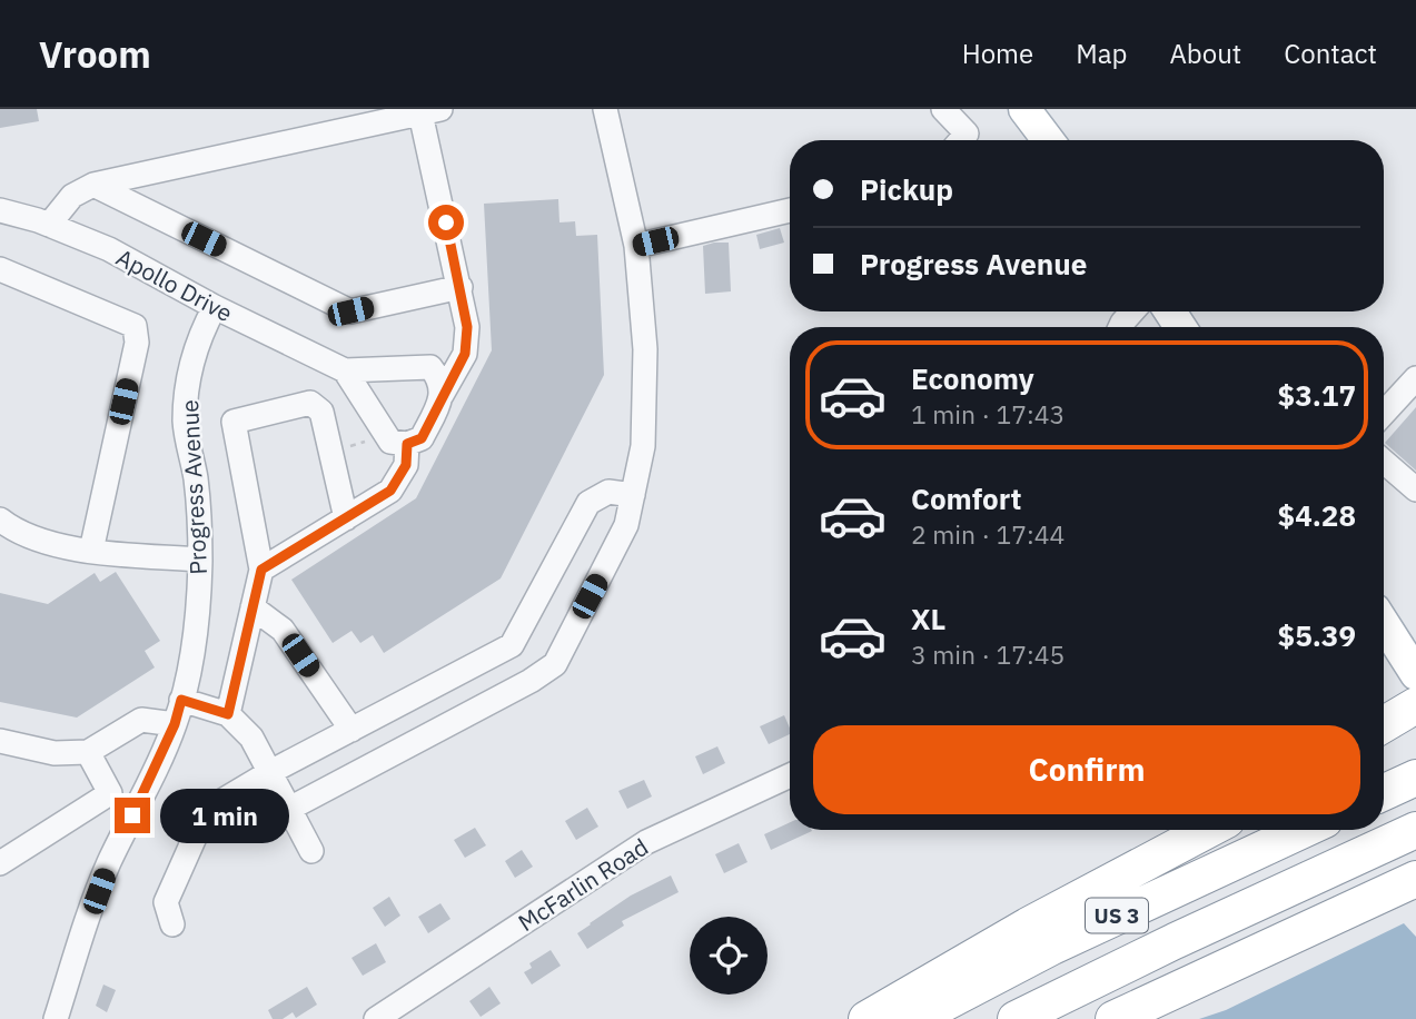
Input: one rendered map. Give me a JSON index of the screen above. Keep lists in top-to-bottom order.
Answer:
{
  "streets": {
    "highway": ["US 3"],
    "street": ["Apollo Drive", "Progress Avenue", "McFarlin Road"]
  },
  "crossings": [
    ["Apollo Drive", "Progress Avenue"]
  ],
  "page": {
    "header": "Vroom",
    "nav": [
      "Home",
      "Map",
      "About",
      "Contact"
    ],
    "banner": ["Pickup", "Progress Avenue"],
    "list": [
      {
        "name": "Economy",
        "note": "1 min · 17:43",
        "value": "$3.17"
      },
      {
        "name": "Comfort",
        "note": "2 min · 17:44",
        "value": "$4.28"
      },
      {
        "name": "XL",
        "note": "3 min · 17:45",
        "value": "$5.39"
      }
    ],
    "buttons": "Confirm",
    "bubble": "1 min"
  }
}
